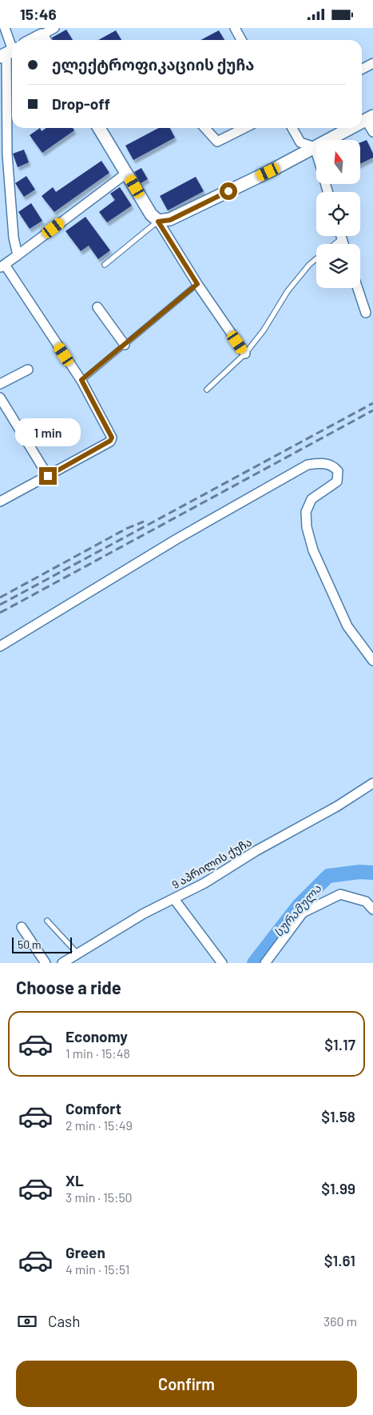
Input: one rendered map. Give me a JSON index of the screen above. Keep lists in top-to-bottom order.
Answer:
{
  "streets": {
    "street": ["9 აპრილის ქუჩა"]
  },
  "water": ["სურამულა"],
  "scale_bar": "50 m",
  "north": "top",
  "page": {
    "status": "15:46",
    "banner": ["ელექტროფიკაციის ქუჩა", "Drop-off"],
    "bubble": "1 min",
    "scale": "50 m",
    "heading": "Choose a ride",
    "list": [
      {
        "name": "Economy",
        "note": "1 min · 15:48",
        "value": "$1.17"
      },
      {
        "name": "Comfort",
        "note": "2 min · 15:49",
        "value": "$1.58"
      },
      {
        "name": "XL",
        "note": "3 min · 15:50",
        "value": "$1.99"
      },
      {
        "name": "Green",
        "note": "4 min · 15:51",
        "value": "$1.61"
      }
    ],
    "pay": ["Cash", "360 m"],
    "buttons": "Confirm"
  }
}
